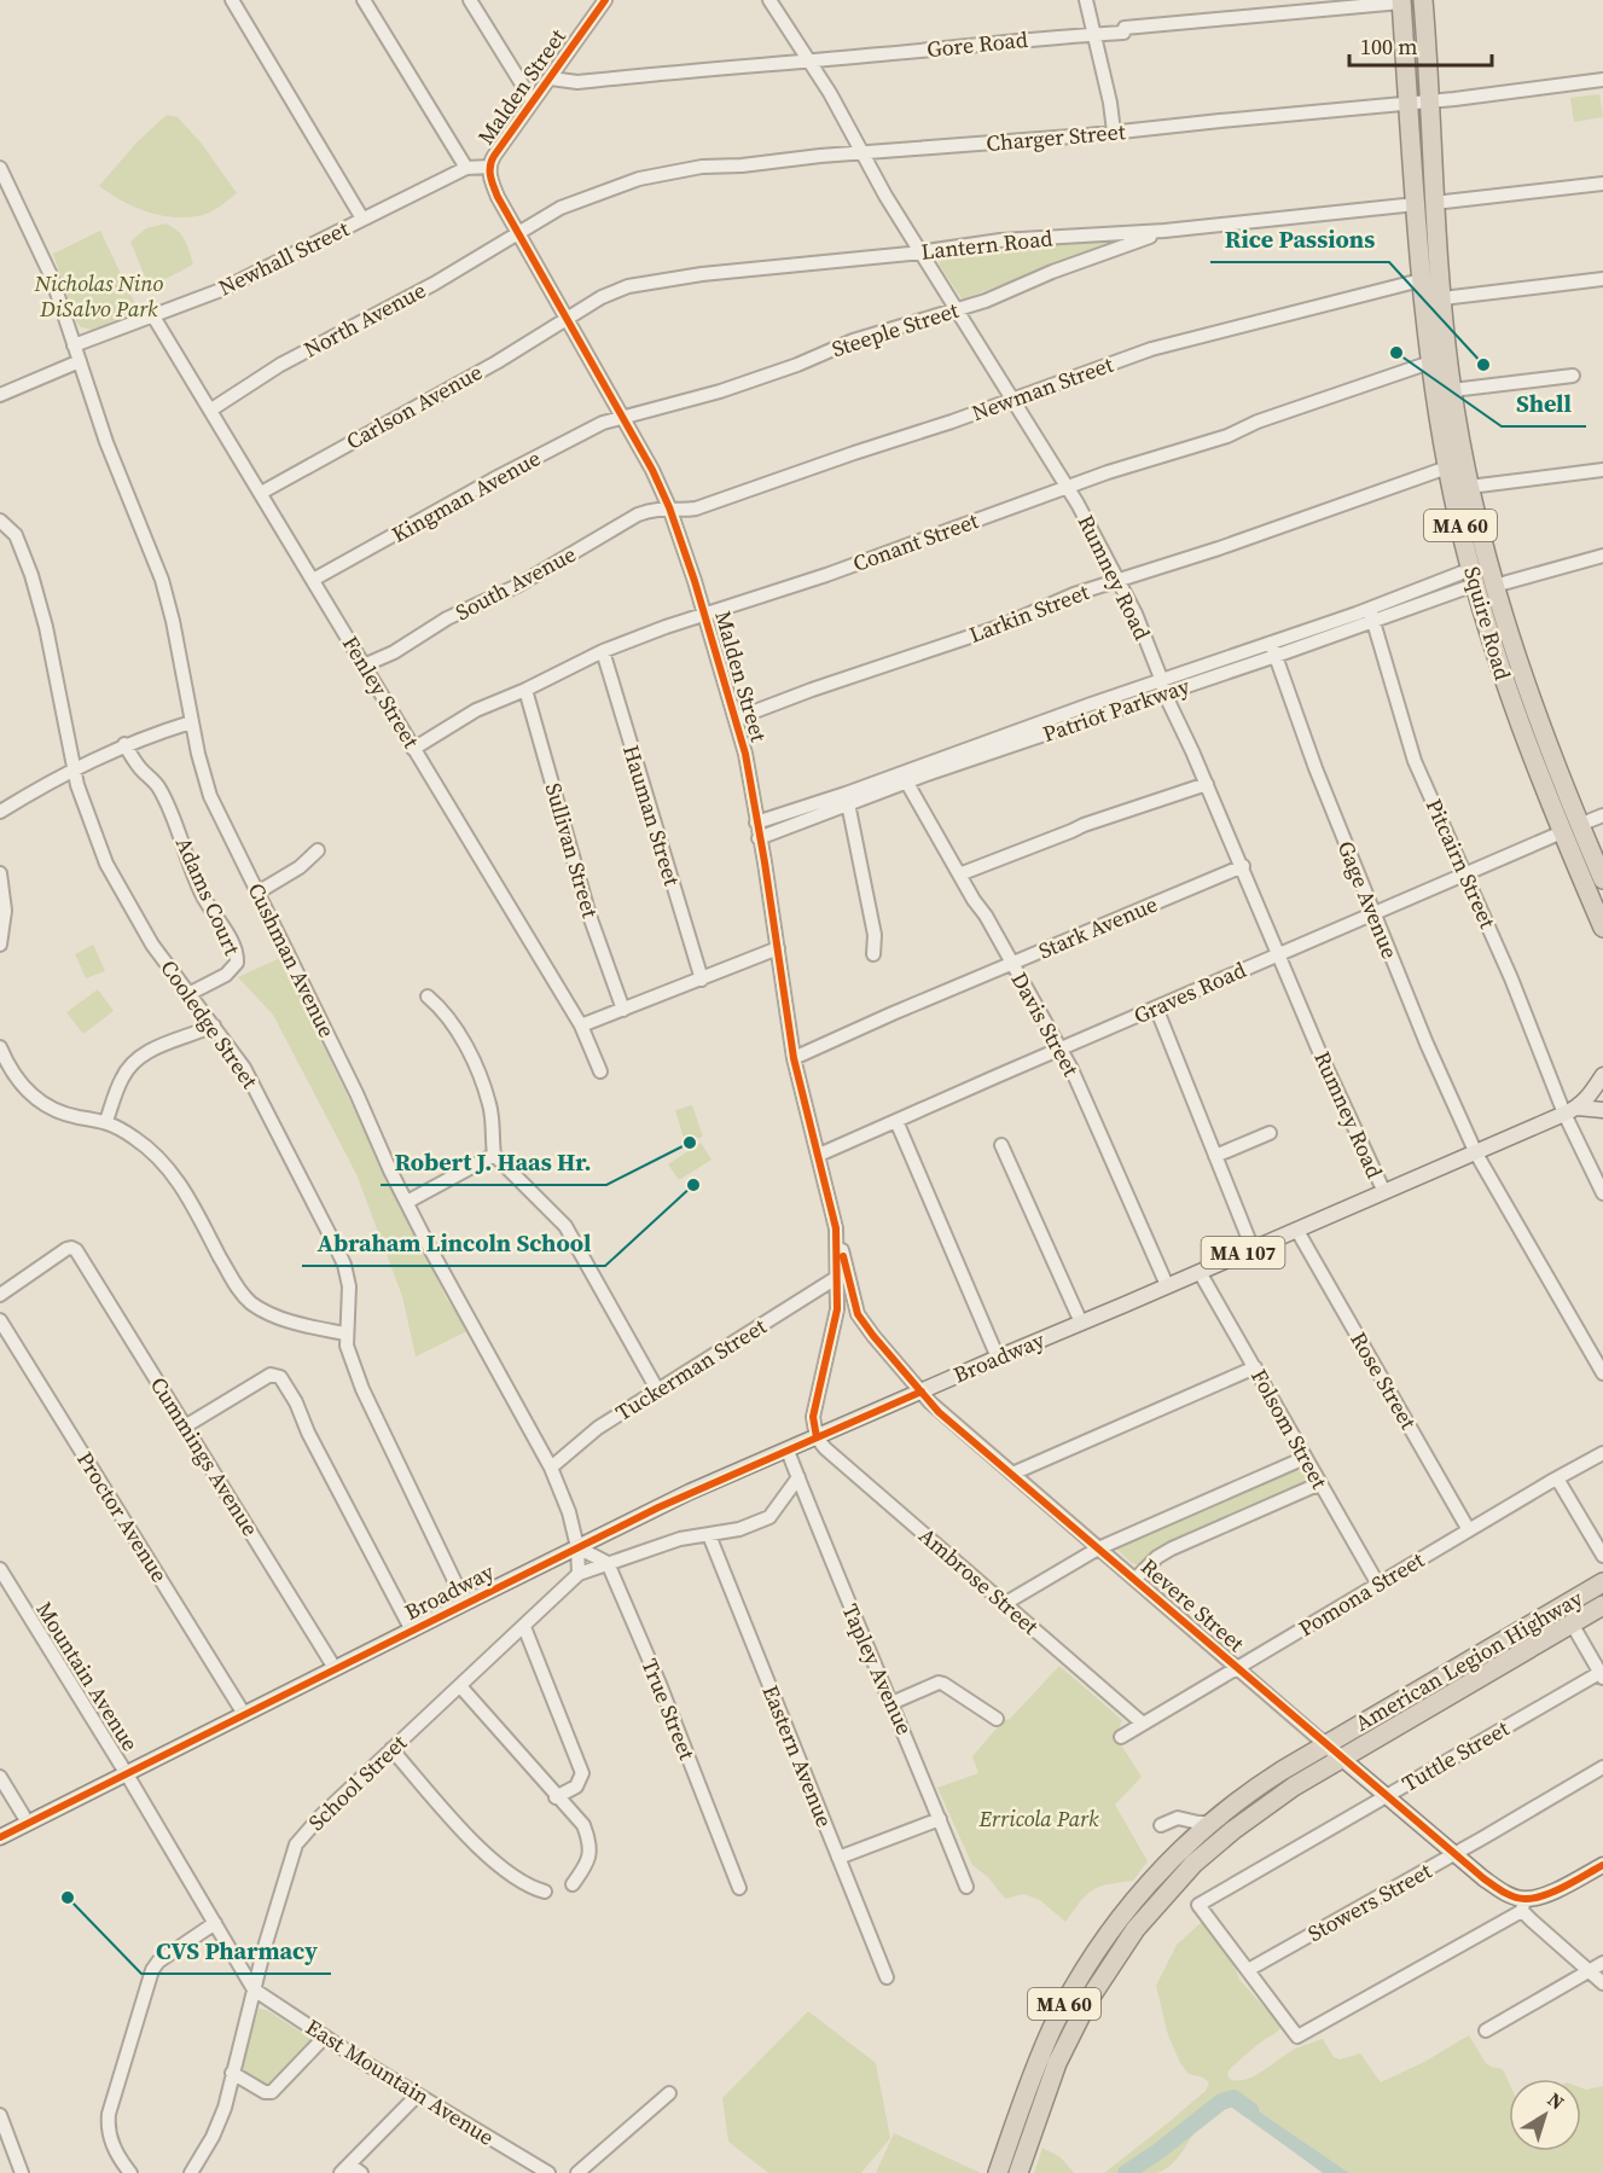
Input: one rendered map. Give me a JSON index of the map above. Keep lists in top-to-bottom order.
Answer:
{
  "streets": {
    "highway": ["MA 60", "Squire Road", "American Legion Highway"],
    "main road": ["MA 107", "Broadway", "Revere Street"],
    "street": [
      "Gore Road",
      "Malden Street",
      "Charger Street",
      "Lantern Road",
      "Newhall Street",
      "North Avenue",
      "Steeple Street",
      "Newman Street",
      "Carlson Avenue",
      "Kingman Avenue",
      "Conant Street",
      "Rumney Road",
      "South Avenue",
      "Larkin Street",
      "Fenley Street",
      "Patriot Parkway",
      "Hauman Street",
      "Sullivan Street",
      "Pitcairn Street",
      "Adams Court",
      "Gage Avenue",
      "Stark Avenue",
      "Cushman Avenue",
      "Graves Road",
      "Cooledge Street",
      "Davis Street",
      "Tuckerman Street",
      "Rose Street",
      "Folsom Street",
      "Cummings Avenue",
      "Proctor Avenue",
      "Ambrose Street",
      "Pomona Street",
      "Tapley Avenue",
      "Mountain Avenue",
      "True Street",
      "Eastern Avenue",
      "Tuttle Street",
      "School Street",
      "Stowers Street",
      "East Mountain Avenue"
    ]
  },
  "crossings": [
    ["Gore Road", "Malden Street"],
    ["Gore Road", "Rumney Road"],
    ["Gore Road", "Squire Road"],
    ["Malden Street", "Charger Street"],
    ["Malden Street", "Lantern Road"],
    ["Malden Street", "Newhall Street"],
    ["Malden Street", "North Avenue"],
    ["Malden Street", "Steeple Street"],
    ["Malden Street", "Newman Street"],
    ["Malden Street", "Carlson Avenue"],
    ["Malden Street", "Kingman Avenue"],
    ["Malden Street", "Conant Street"],
    ["Malden Street", "South Avenue"],
    ["Malden Street", "Larkin Street"],
    ["Malden Street", "Patriot Parkway"],
    ["Malden Street", "Stark Avenue"],
    ["Malden Street", "Graves Road"],
    ["Malden Street", "Broadway"],
    ["Malden Street", "Tuckerman Street"],
    ["Malden Street", "Ambrose Street"],
    ["Malden Street", "Revere Street"],
    ["Charger Street", "North Avenue"],
    ["Charger Street", "Rumney Road"],
    ["Charger Street", "Squire Road"],
    ["Lantern Road", "Steeple Street"],
    ["Lantern Road", "Carlson Avenue"],
    ["Lantern Road", "Rumney Road"],
    ["Lantern Road", "Squire Road"],
    ["Newhall Street", "Fenley Street"],
    ["Newhall Street", "Cushman Avenue"],
    ["North Avenue", "Fenley Street"],
    ["Steeple Street", "Kingman Avenue"],
    ["Steeple Street", "Rumney Road"],
    ["Newman Street", "Rumney Road"],
    ["Newman Street", "South Avenue"],
    ["Newman Street", "Squire Road"],
    ["Carlson Avenue", "Fenley Street"],
    ["Kingman Avenue", "Fenley Street"],
    ["Conant Street", "Rumney Road"],
    ["Conant Street", "Squire Road"],
    ["Conant Street", "Fenley Street"],
    ["Conant Street", "Hauman Street"],
    ["Conant Street", "Sullivan Street"],
    ["Rumney Road", "Larkin Street"],
    ["Rumney Road", "Patriot Parkway"],
    ["Rumney Road", "Stark Avenue"],
    ["Rumney Road", "Graves Road"],
    ["Rumney Road", "Broadway"],
    ["South Avenue", "Fenley Street"],
    ["Larkin Street", "Squire Road"],
    ["Squire Road", "Patriot Parkway"],
    ["Squire Road", "Graves Road"],
    ["Patriot Parkway", "Pitcairn Street"],
    ["Patriot Parkway", "Gage Avenue"],
    ["Patriot Parkway", "Davis Street"],
    ["Pitcairn Street", "Graves Road"],
    ["Pitcairn Street", "Broadway"],
    ["Adams Court", "Cooledge Street"],
    ["Gage Avenue", "Graves Road"],
    ["Gage Avenue", "Broadway"],
    ["Stark Avenue", "Davis Street"],
    ["Cushman Avenue", "Broadway"],
    ["Cushman Avenue", "Tuckerman Street"],
    ["Graves Road", "Davis Street"],
    ["Cooledge Street", "Broadway"],
    ["Davis Street", "Broadway"],
    ["Broadway", "Rose Street"],
    ["Broadway", "Folsom Street"],
    ["Broadway", "Cummings Avenue"],
    ["Broadway", "Proctor Avenue"],
    ["Broadway", "Ambrose Street"],
    ["Broadway", "Revere Street"],
    ["Broadway", "Tapley Avenue"],
    ["Broadway", "Mountain Avenue"],
    ["Rose Street", "Pomona Street"],
    ["Folsom Street", "Pomona Street"],
    ["Ambrose Street", "Pomona Street"],
    ["Pomona Street", "Revere Street"],
    ["Revere Street", "American Legion Highway"],
    ["Revere Street", "Tuttle Street"],
    ["Revere Street", "Stowers Street"],
    ["Tapley Avenue", "School Street"],
    ["Mountain Avenue", "School Street"],
    ["Mountain Avenue", "East Mountain Avenue"],
    ["True Street", "School Street"],
    ["Eastern Avenue", "School Street"],
    ["Tuttle Street", "Stowers Street"],
    ["School Street", "East Mountain Avenue"]
  ],
  "parks": ["Nicholas Nino DiSalvo Park", "Erricola Park"],
  "places": [
    "Shell",
    "Rice Passions",
    "Robert J. Haas Hr.",
    "Abraham Lincoln School",
    "CVS Pharmacy"
  ],
  "scale_bar": "100 m",
  "north": "top right"
}
